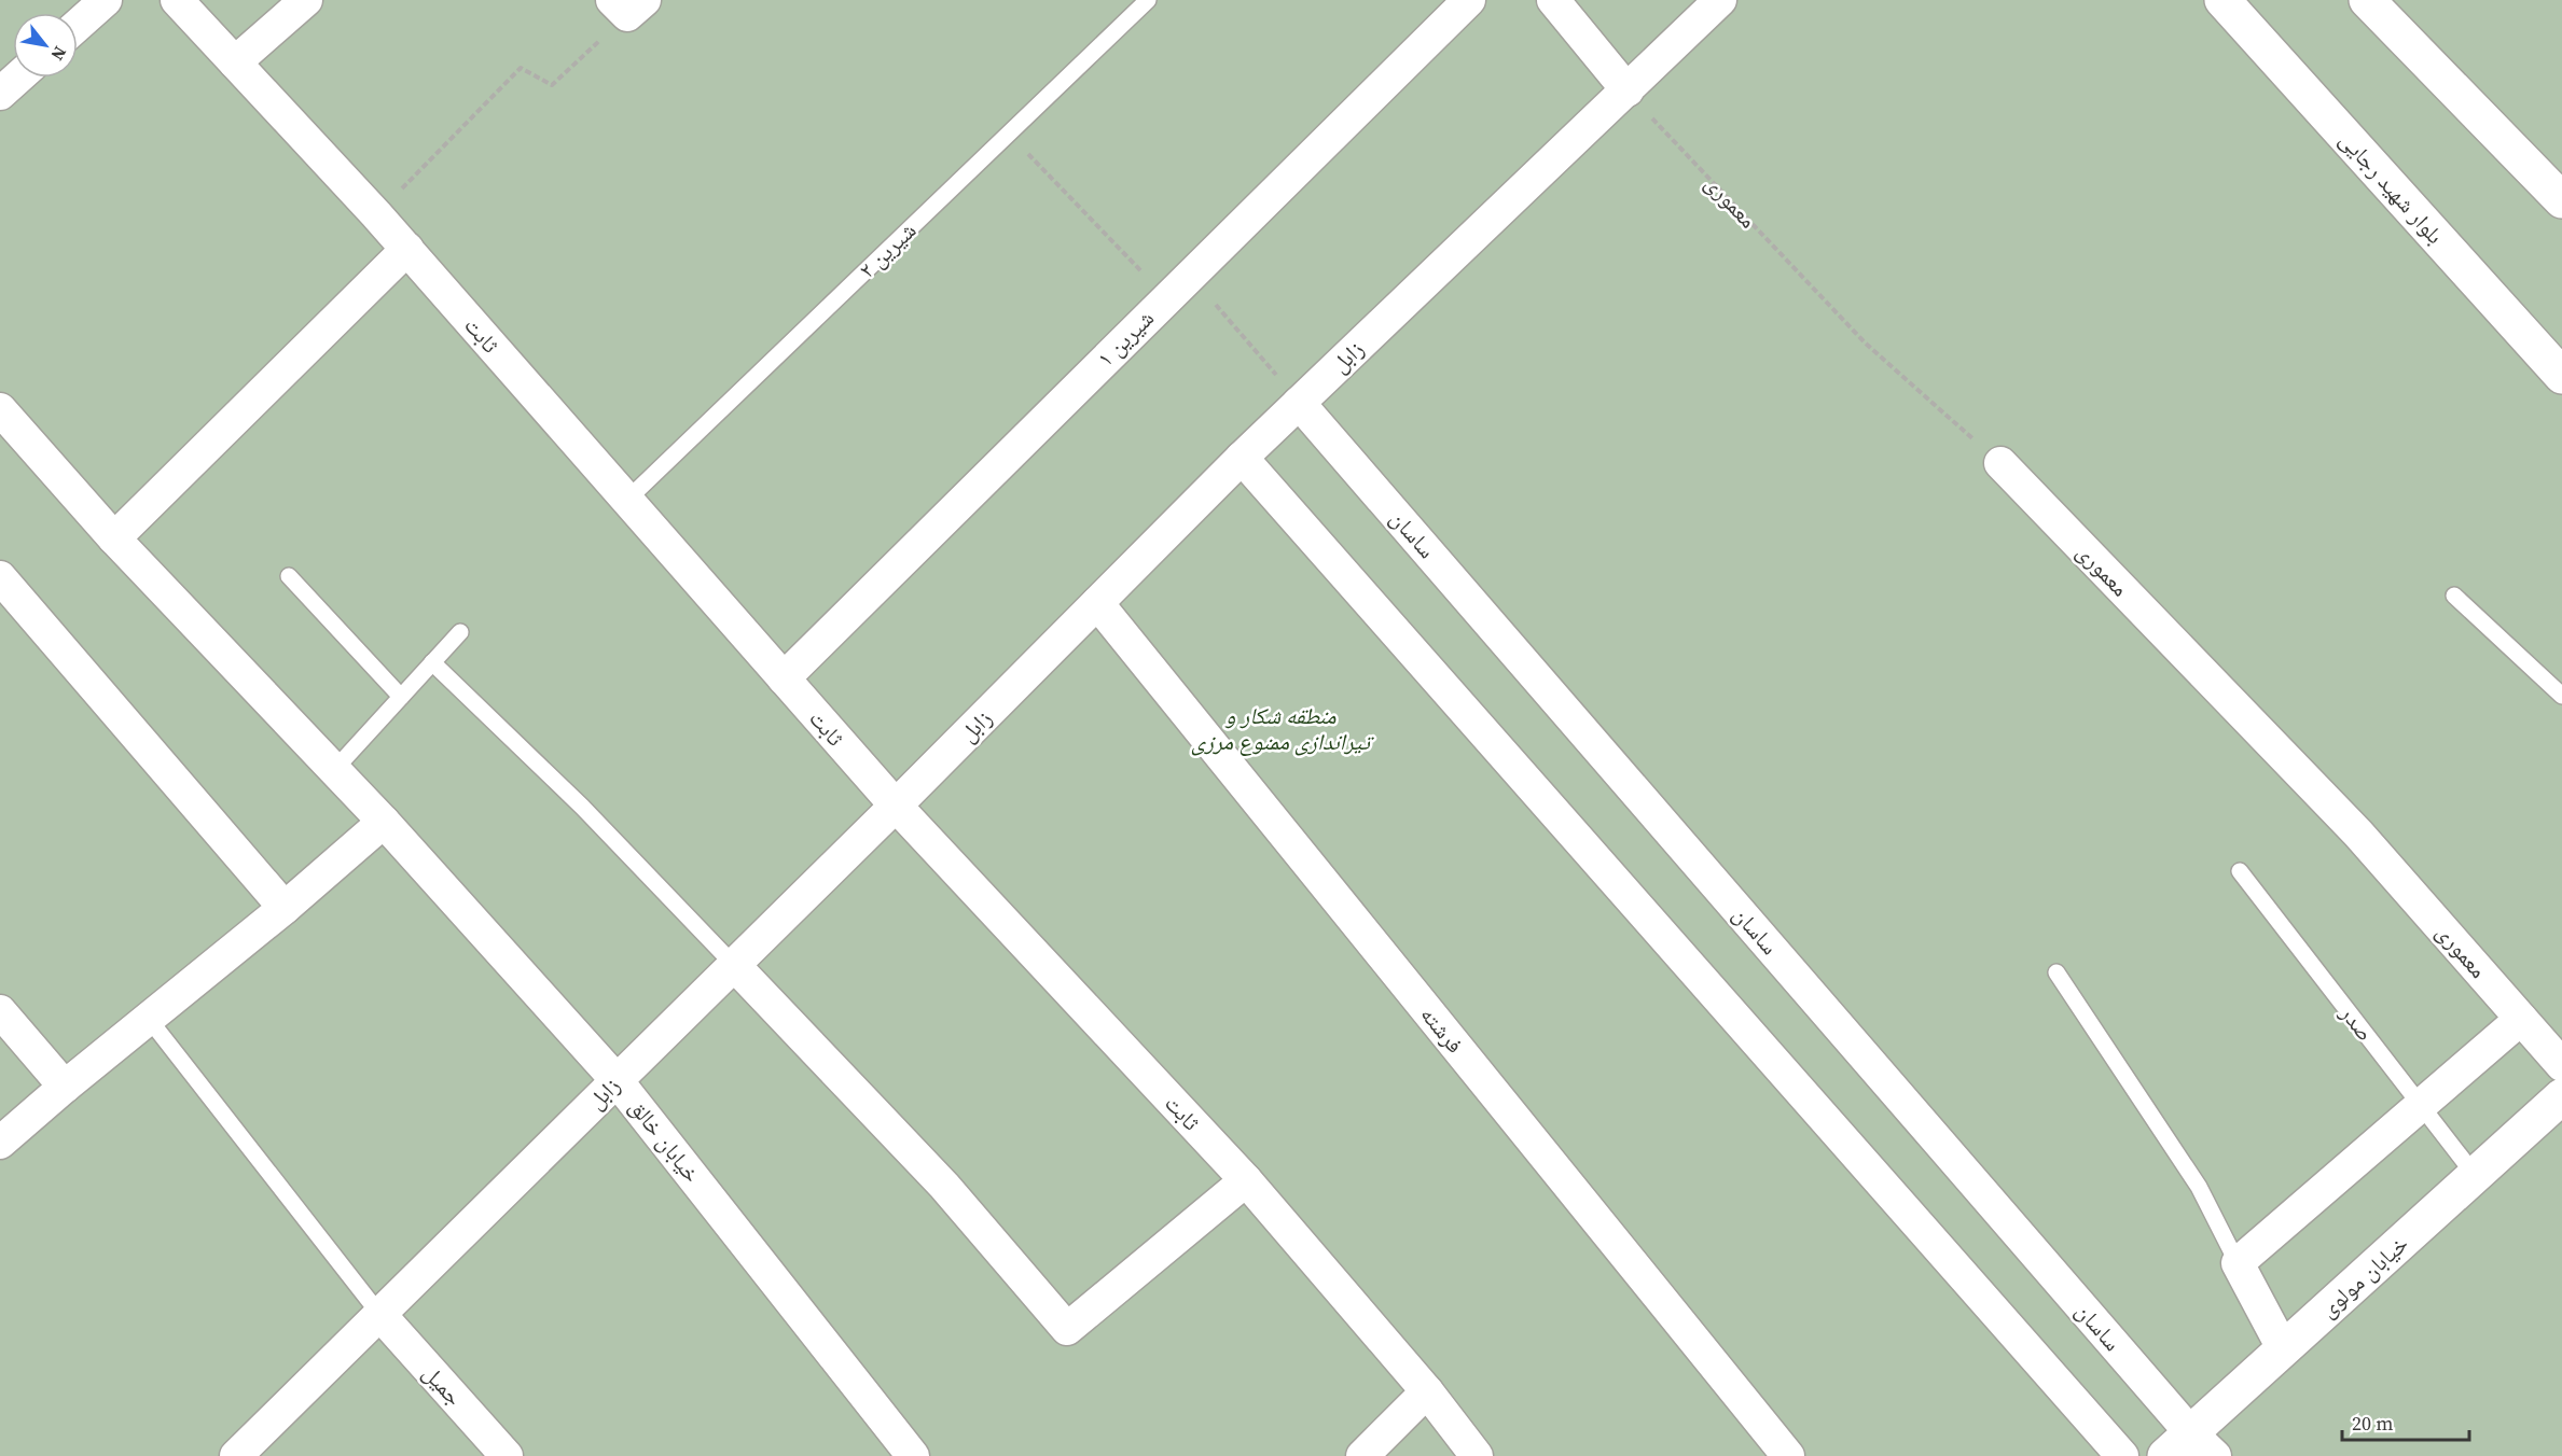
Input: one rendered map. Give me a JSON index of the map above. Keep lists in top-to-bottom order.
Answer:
{
  "streets": {
    "main road": ["بلوار شهید رجایی", "خیابان مولوی"],
    "street": [
      "معموری",
      "ثابت",
      "شیرین ۱",
      "زابل",
      "ساسان",
      "فرشته",
      "خیابان خالق",
      "جمیل"
    ],
    "lane": ["شیرین ۲", "صدر"]
  },
  "crossings": [
    ["معموری", "زابل"],
    ["شیرین ۲", "ثابت"],
    ["ثابت", "شیرین ۱"],
    ["ثابت", "زابل"],
    ["زابل", "ساسان"],
    ["زابل", "فرشته"],
    ["زابل", "خیابان خالق"],
    ["زابل", "جمیل"],
    ["ساسان", "خیابان مولوی"],
    ["صدر", "خیابان مولوی"]
  ],
  "parks": ["منطقه شکار و تیراندازی ممنوع مرزی"],
  "scale_bar": "20 m",
  "north": "bottom right"
}
